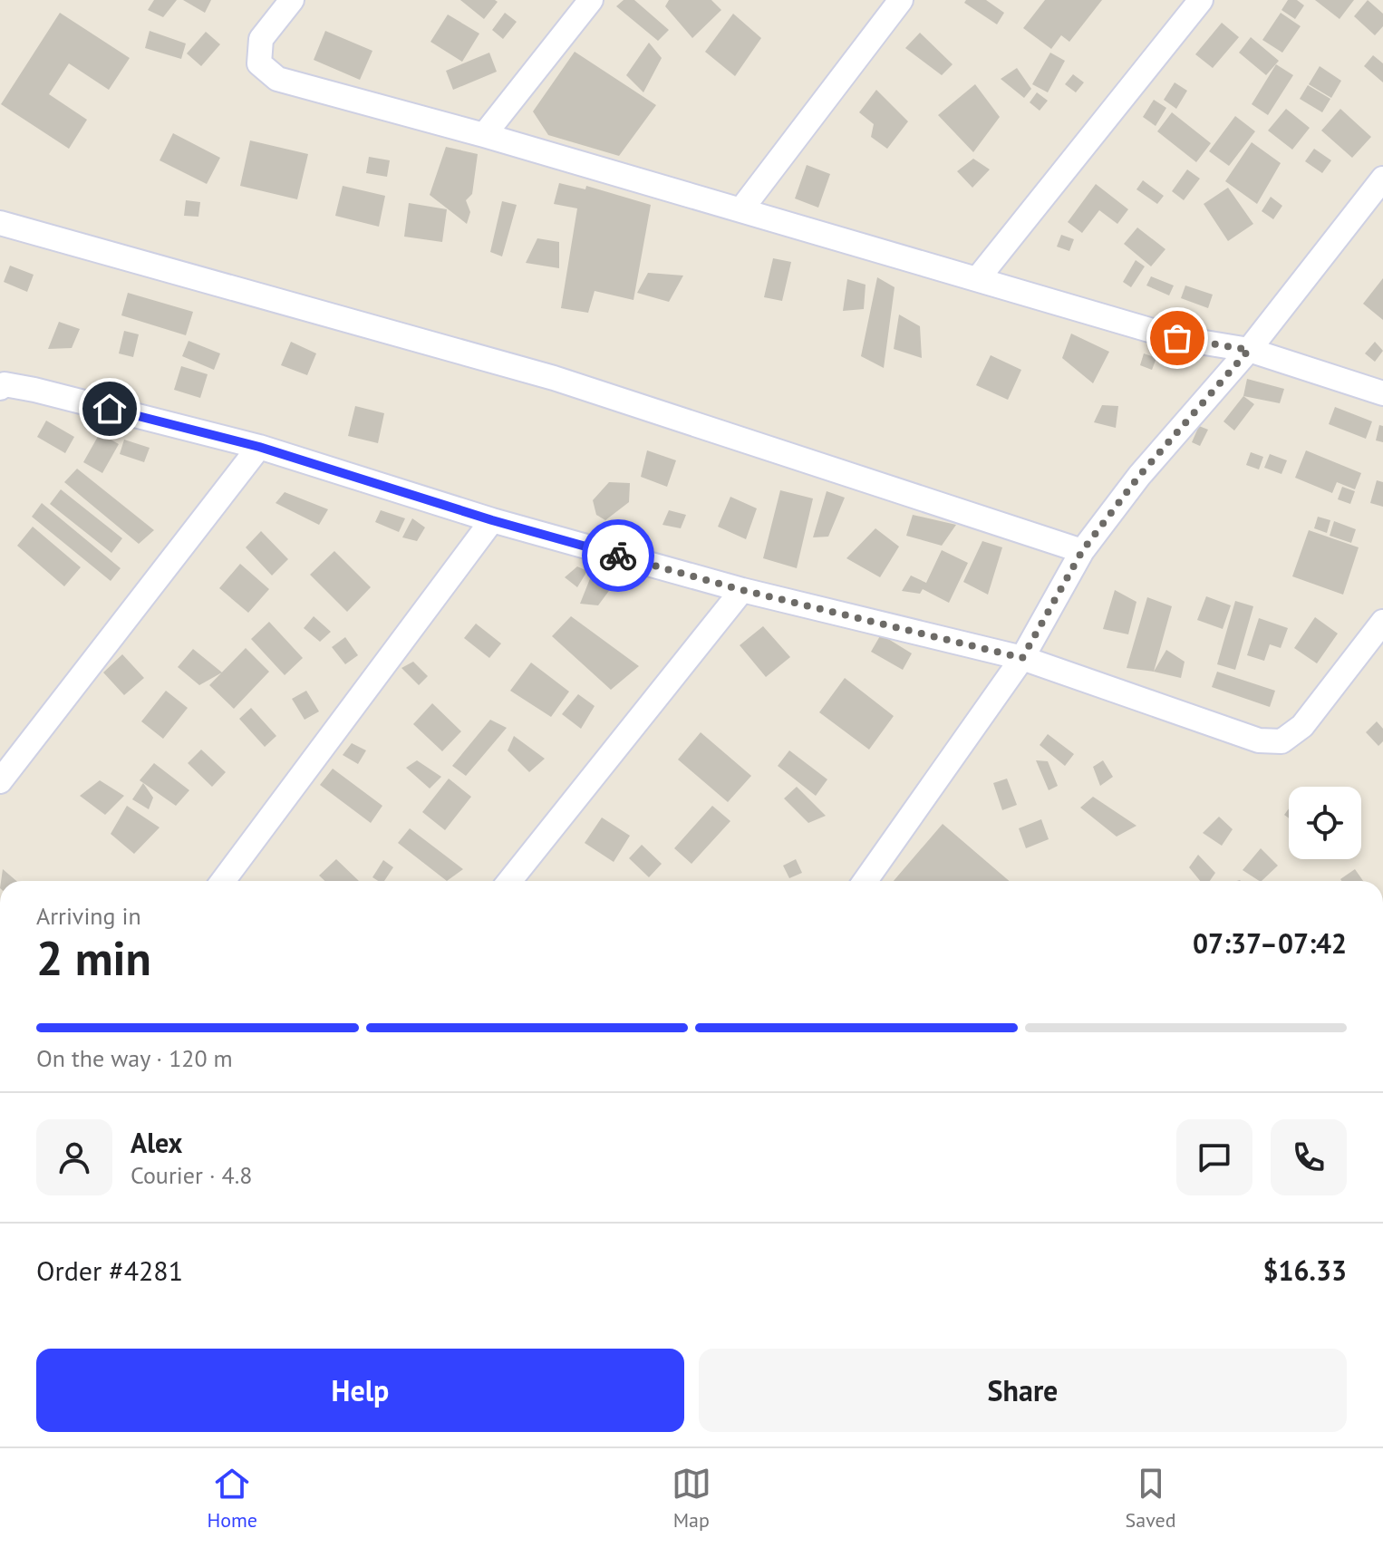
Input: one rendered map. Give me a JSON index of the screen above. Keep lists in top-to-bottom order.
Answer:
{
  "page": {
    "heading": ["2 min", "Arriving in", "07:37–07:42"],
    "panel": [
      "Alex",
      "Courier · 4.8",
      "Order #4281",
      "$16.33"
    ],
    "bar": "On the way · 120 m",
    "buttons": ["Help", "Share"],
    "tabs": ["Home", "Map", "Saved"]
  }
}
